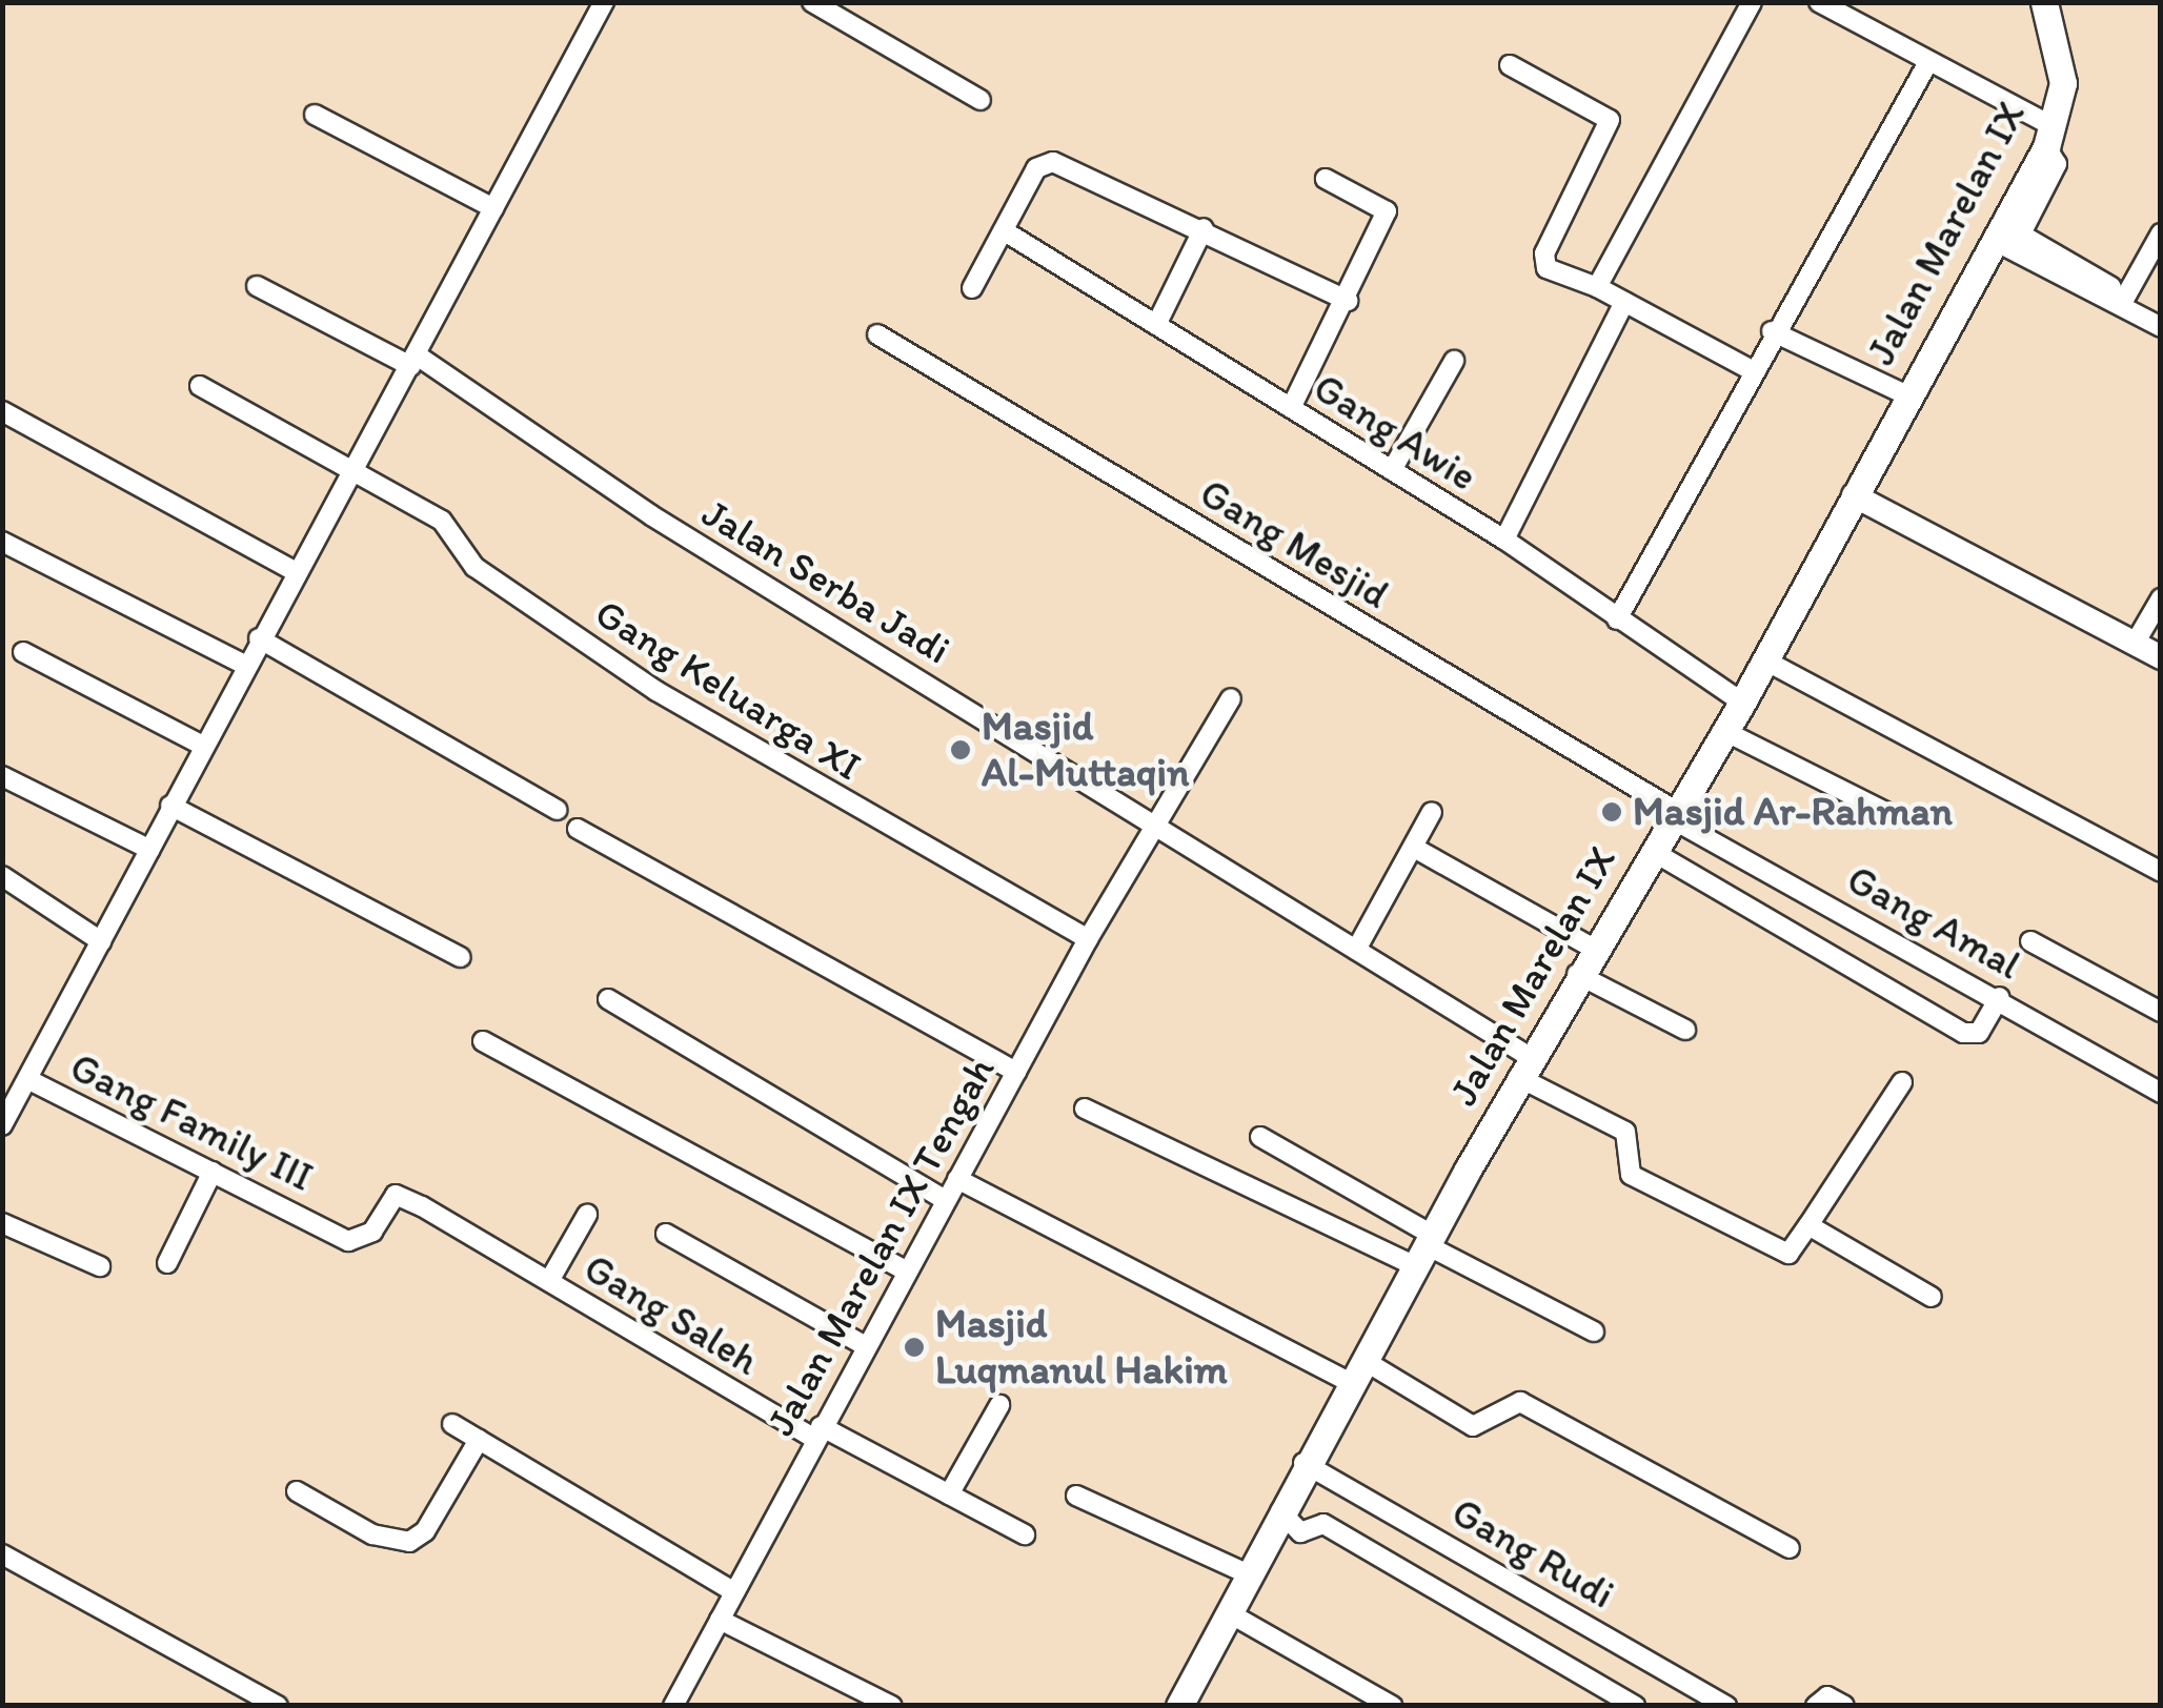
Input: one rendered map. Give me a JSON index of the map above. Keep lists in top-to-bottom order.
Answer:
{
  "streets": {
    "main road": ["Jalan Marelan IX"],
    "street": [
      "Gang Awie",
      "Gang Mesjid",
      "Jalan Serba Jadi",
      "Gang Keluarga XI",
      "Gang Amal",
      "Gang Family III",
      "Jalan Marelan IX Tengah",
      "Gang Saleh",
      "Gang Rudi"
    ]
  },
  "crossings": [
    ["Jalan Marelan IX", "Gang Awie"],
    ["Jalan Marelan IX", "Gang Mesjid"],
    ["Jalan Marelan IX", "Jalan Serba Jadi"],
    ["Jalan Marelan IX", "Gang Amal"],
    ["Jalan Marelan IX", "Gang Rudi"],
    ["Gang Mesjid", "Gang Amal"],
    ["Jalan Serba Jadi", "Jalan Marelan IX Tengah"],
    ["Gang Keluarga XI", "Jalan Marelan IX Tengah"],
    ["Gang Family III", "Gang Saleh"],
    ["Jalan Marelan IX Tengah", "Gang Saleh"]
  ],
  "places": ["Masjid Al-Muttaqin", "Masjid Ar-Rahman", "Masjid Luqmanul Hakim"]
}
